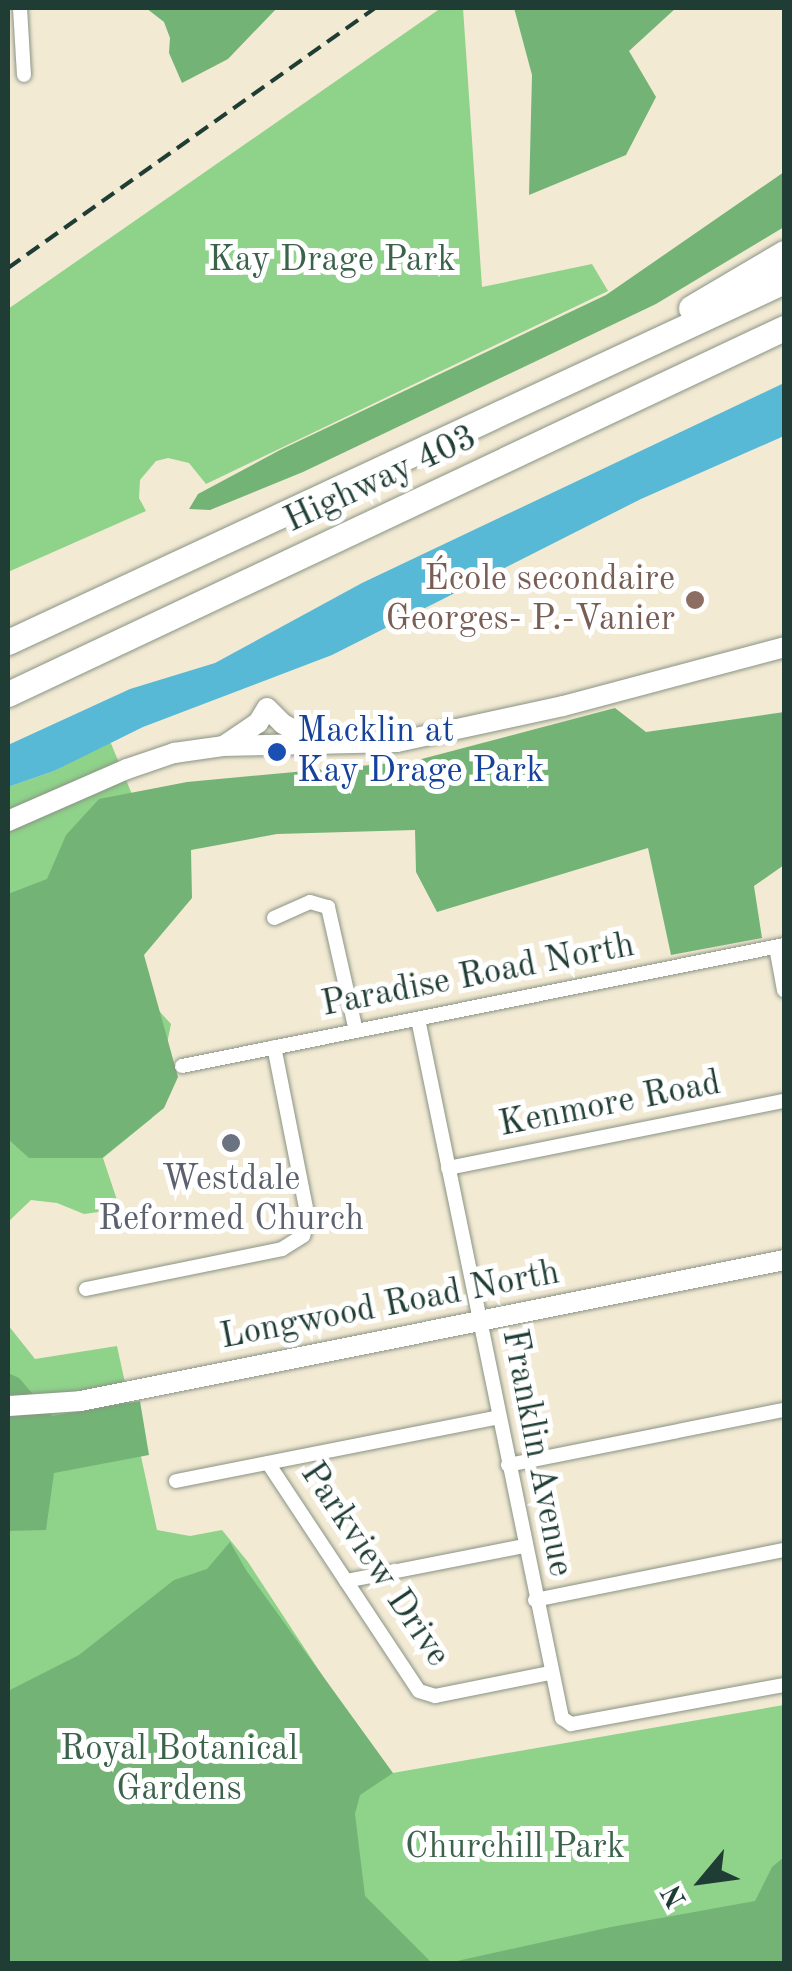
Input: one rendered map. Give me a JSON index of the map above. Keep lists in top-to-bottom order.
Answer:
{
  "streets": {
    "highway": ["Highway 403"],
    "street": [
      "Paradise Road North",
      "Kenmore Road",
      "Longwood Road North",
      "Franklin Avenue",
      "Parkview Drive"
    ]
  },
  "crossings": [
    ["Paradise Road North", "Franklin Avenue"],
    ["Kenmore Road", "Franklin Avenue"],
    ["Longwood Road North", "Franklin Avenue"],
    ["Franklin Avenue", "Parkview Drive"]
  ],
  "parks": ["Kay Drage Park", "Royal Botanical Gardens", "Churchill Park"],
  "places": ["École secondaire Georges- P.-Vanier", "Macklin at Kay Drage Park", "Westdale Reformed Church"],
  "north": "bottom left"
}
